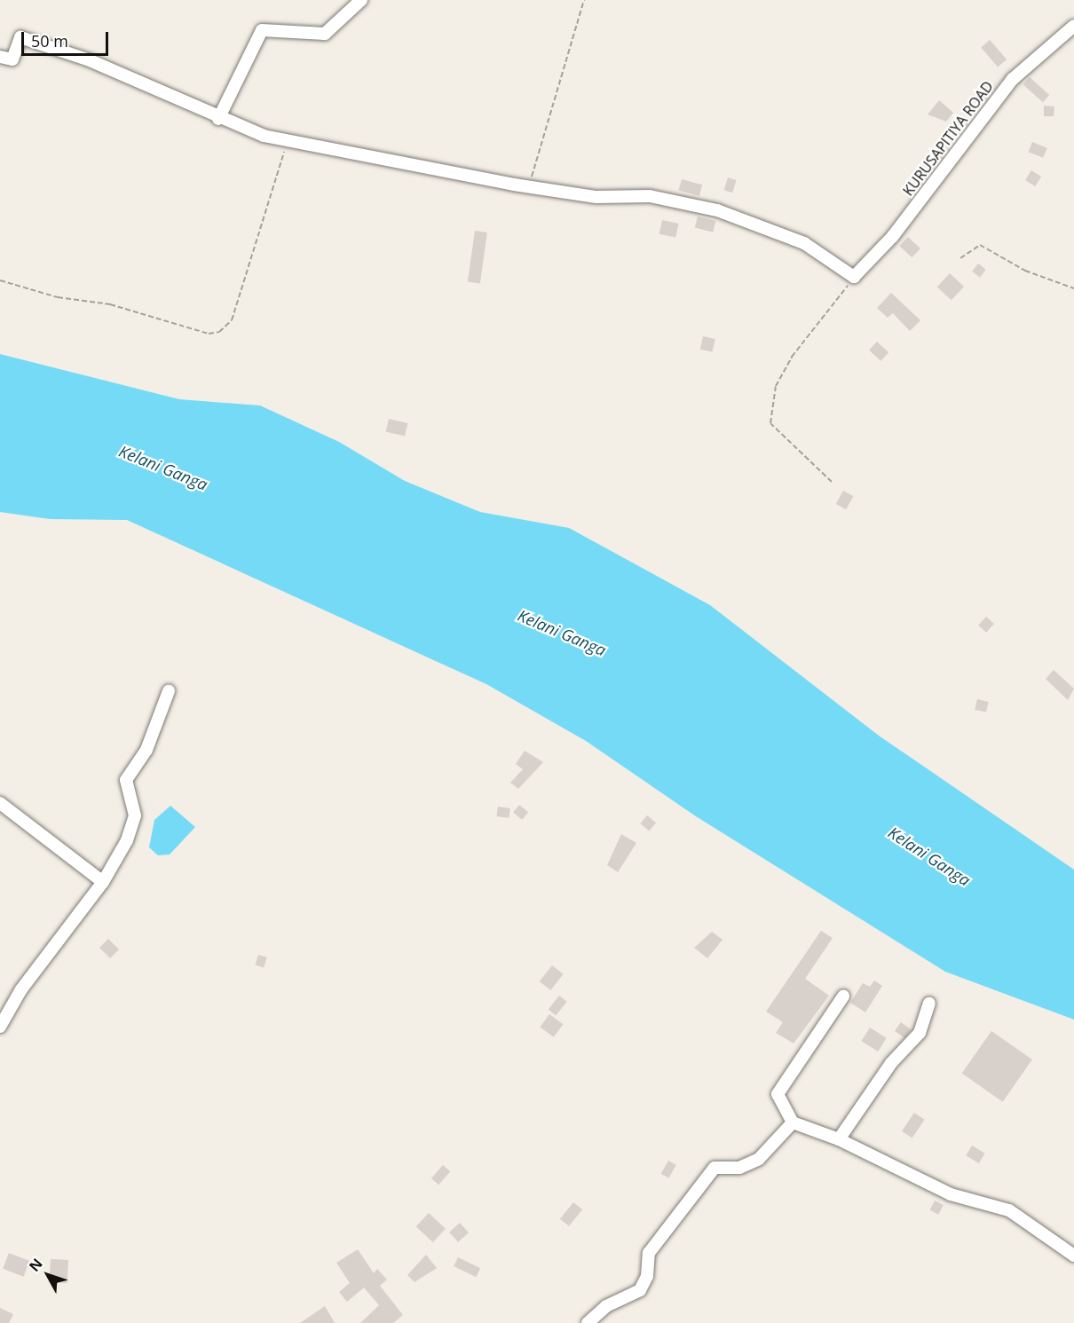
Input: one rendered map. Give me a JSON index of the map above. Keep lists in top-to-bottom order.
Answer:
{
  "streets": {
    "street": ["KURUSAPITIYA ROAD"]
  },
  "water": ["Kelani Ganga"],
  "scale_bar": "50 m",
  "north": "top left"
}
